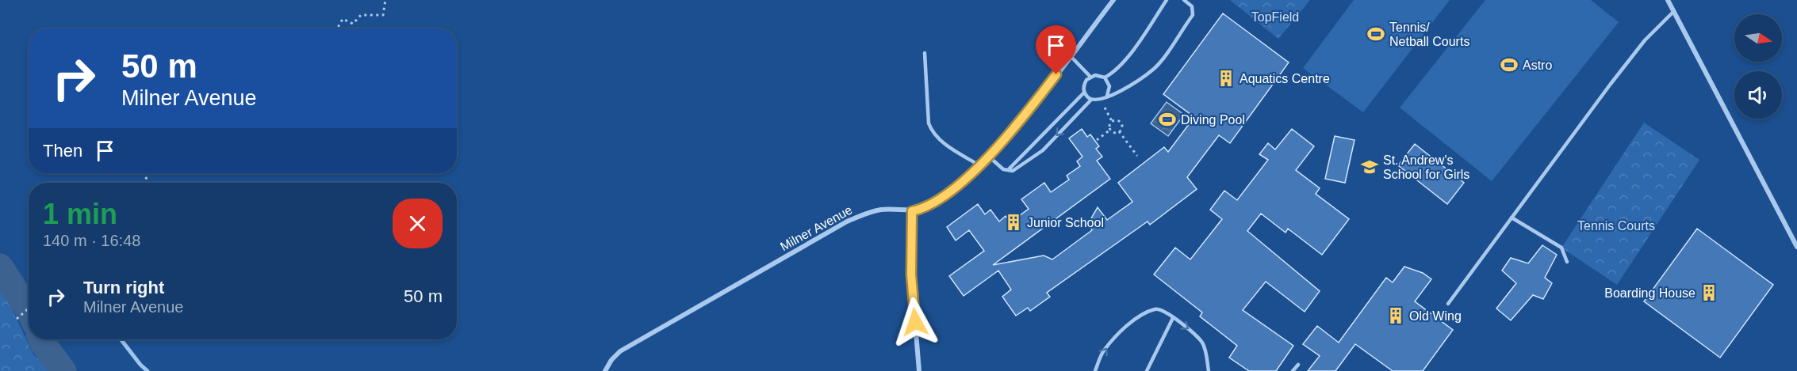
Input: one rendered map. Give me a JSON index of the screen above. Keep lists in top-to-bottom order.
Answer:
{
  "streets": {
    "street": ["Milner Avenue"]
  },
  "parks": ["TopField", "Tennis Courts"],
  "places": {
    "sports": ["Tennis/ Netball Courts", "Astro", "Diving Pool"],
    "building": [
      "Aquatics Centre",
      "Junior School",
      "Boarding House",
      "Old Wing"
    ],
    "school or university": ["St. Andrew's School for Girls"]
  },
  "north": "right",
  "page": {
    "turn": ["50 m", "Milner Avenue"],
    "then": "Then",
    "heading": ["1 min", "140 m · 16:48"],
    "list": [
      {
        "name": "Turn right",
        "note": "Milner Avenue",
        "value": "50 m"
      }
    ]
  }
}
